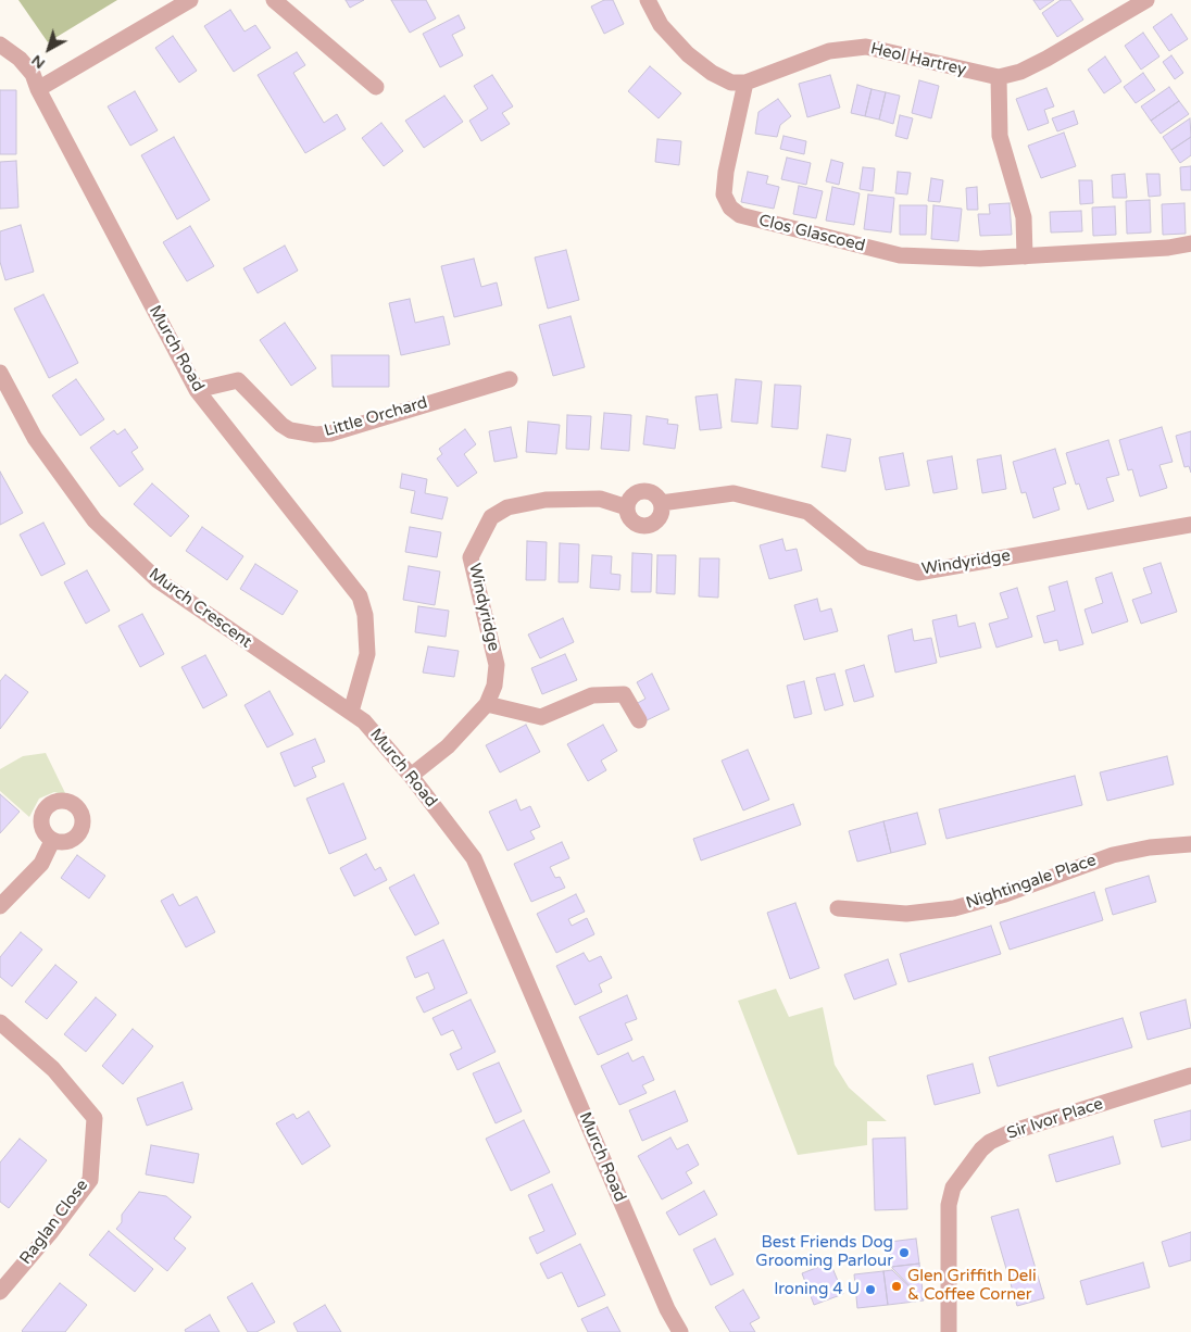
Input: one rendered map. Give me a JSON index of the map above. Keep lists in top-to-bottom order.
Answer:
{
  "streets": {
    "street": [
      "Heol Hartrey",
      "Clos Glascoed",
      "Murch Road",
      "Little Orchard",
      "Windyridge",
      "Murch Crescent",
      "Nightingale Place",
      "Sir Ivor Place",
      "Raglan Close"
    ]
  },
  "crossings": [
    ["Heol Hartrey", "Clos Glascoed"],
    ["Murch Road", "Little Orchard"],
    ["Murch Road", "Windyridge"],
    ["Murch Road", "Murch Crescent"]
  ],
  "places": ["Best Friends Dog Grooming Parlour", "Glen Griffith Deli & Coffee Corner", "Ironing 4 U"],
  "north": "bottom left"
}
